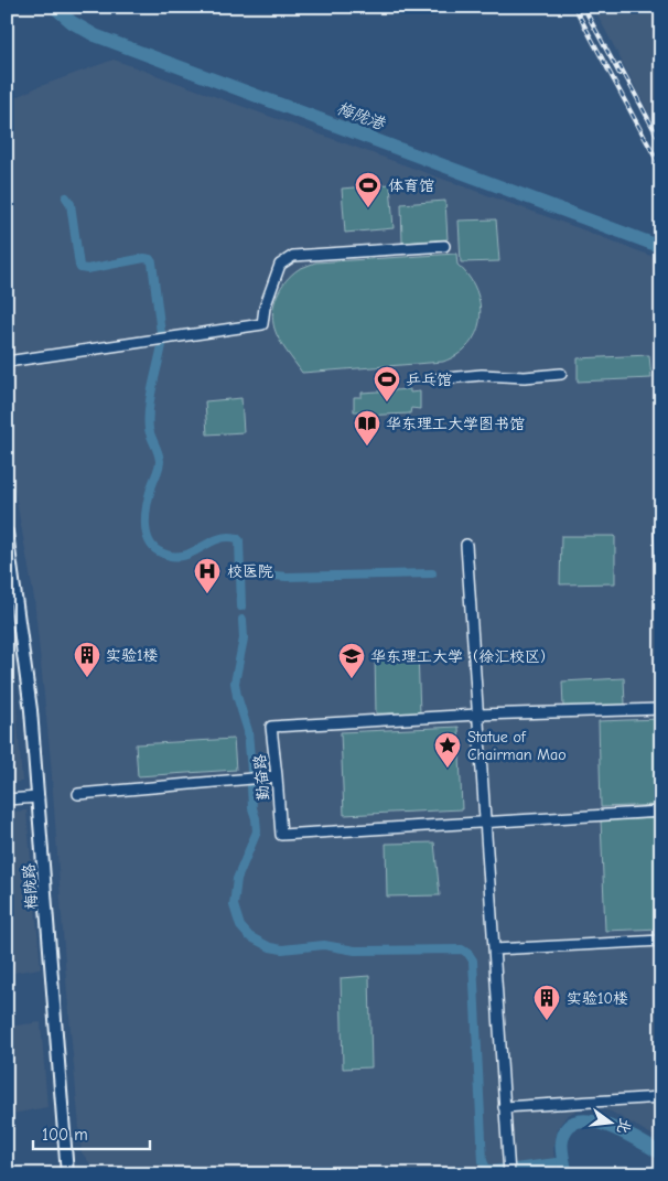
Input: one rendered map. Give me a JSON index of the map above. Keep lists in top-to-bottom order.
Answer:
{
  "streets": {
    "street": ["勤奋路", "梅陇路"]
  },
  "water": ["梅陇港"],
  "places": {
    "sports": ["体育馆", "乒乓馆"],
    "library": ["华东理工大学图书馆"],
    "hospital": ["校医院"],
    "building": ["实验1楼", "实验10楼"],
    "school or university": ["华东理工大学（徐汇校区）"],
    "place": ["Statue of Chairman Mao"]
  },
  "scale_bar": "100 m",
  "north": "right"
}
